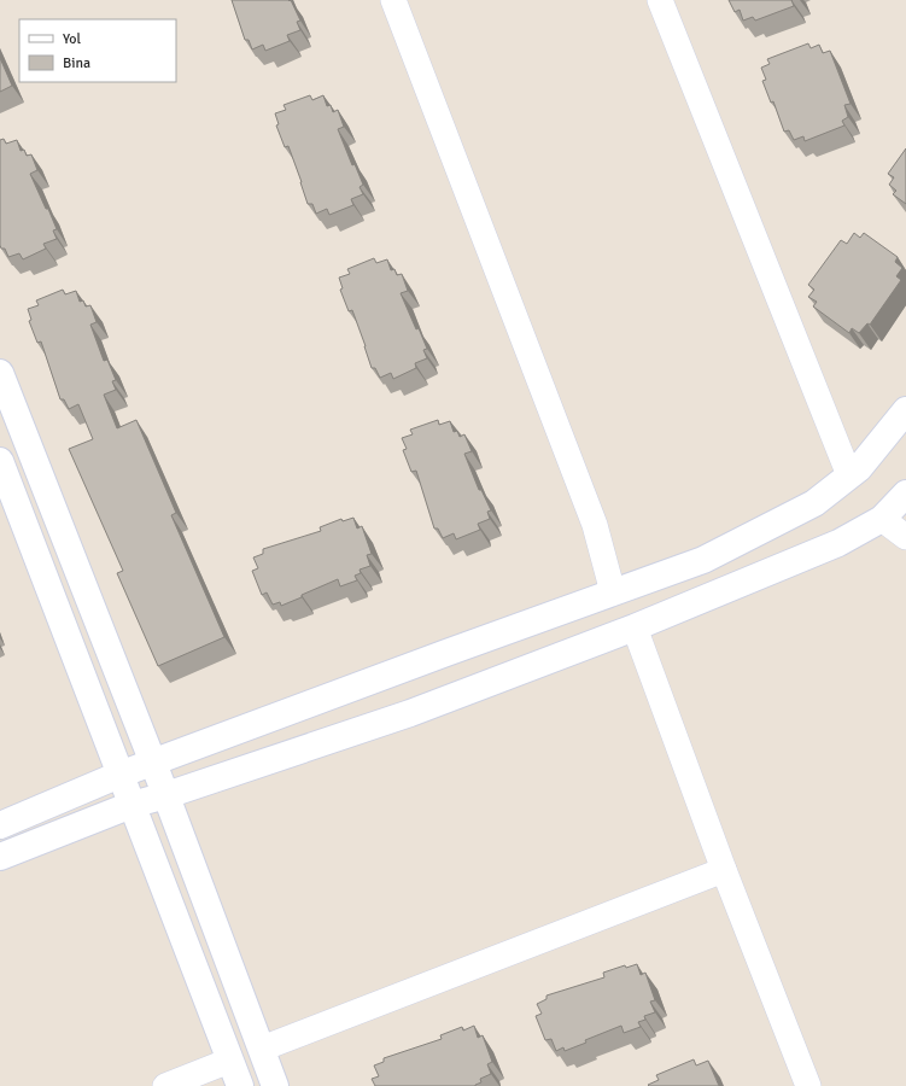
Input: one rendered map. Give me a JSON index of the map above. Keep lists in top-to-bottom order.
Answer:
{
  "legend": ["Yol", "Bina"]
}
